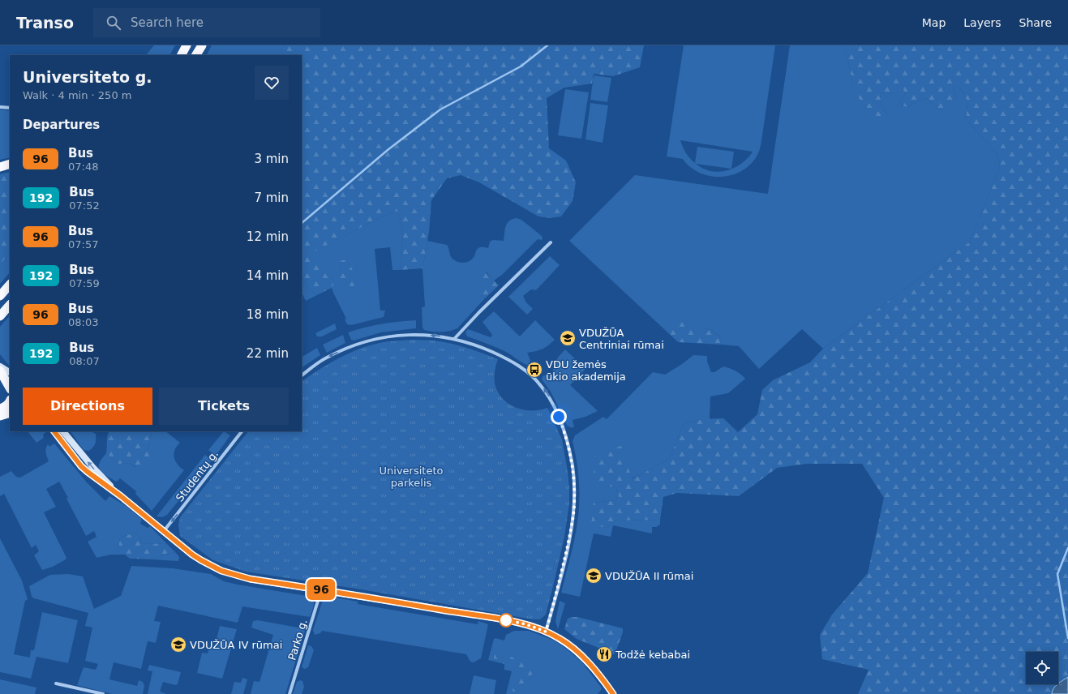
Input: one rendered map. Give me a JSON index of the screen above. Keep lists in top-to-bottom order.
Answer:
{
  "streets": {
    "street": ["Studentų g.", "Parko g."]
  },
  "one_way": ["Studentų g."],
  "parks": ["Universiteto parkelis"],
  "places": {
    "school or university": ["VDUŽŪA Centriniai rūmai", "VDUŽŪA II rūmai", "VDUŽŪA IV rūmai"],
    "bus stop": ["VDU žemės ūkio akademija"],
    "restaurant": ["Todžė kebabai"]
  },
  "lines": ["bus line 96"],
  "page": {
    "header": "Transo",
    "search": "Search here",
    "nav": ["Map", "Layers", "Share"],
    "on_map": "96",
    "heading": [
      ["Universiteto g.", "Walk · 4 min · 250 m"],
      "Departures"
    ],
    "list": [
      {
        "mark": "96",
        "name": "Bus",
        "note": "07:48",
        "value": "3 min"
      },
      {
        "mark": "192",
        "name": "Bus",
        "note": "07:52",
        "value": "7 min"
      },
      {
        "mark": "96",
        "name": "Bus",
        "note": "07:57",
        "value": "12 min"
      },
      {
        "mark": "192",
        "name": "Bus",
        "note": "07:59",
        "value": "14 min"
      },
      {
        "mark": "96",
        "name": "Bus",
        "note": "08:03",
        "value": "18 min"
      },
      {
        "mark": "192",
        "name": "Bus",
        "note": "08:07",
        "value": "22 min"
      }
    ],
    "buttons": ["Directions", "Tickets"]
  }
}
